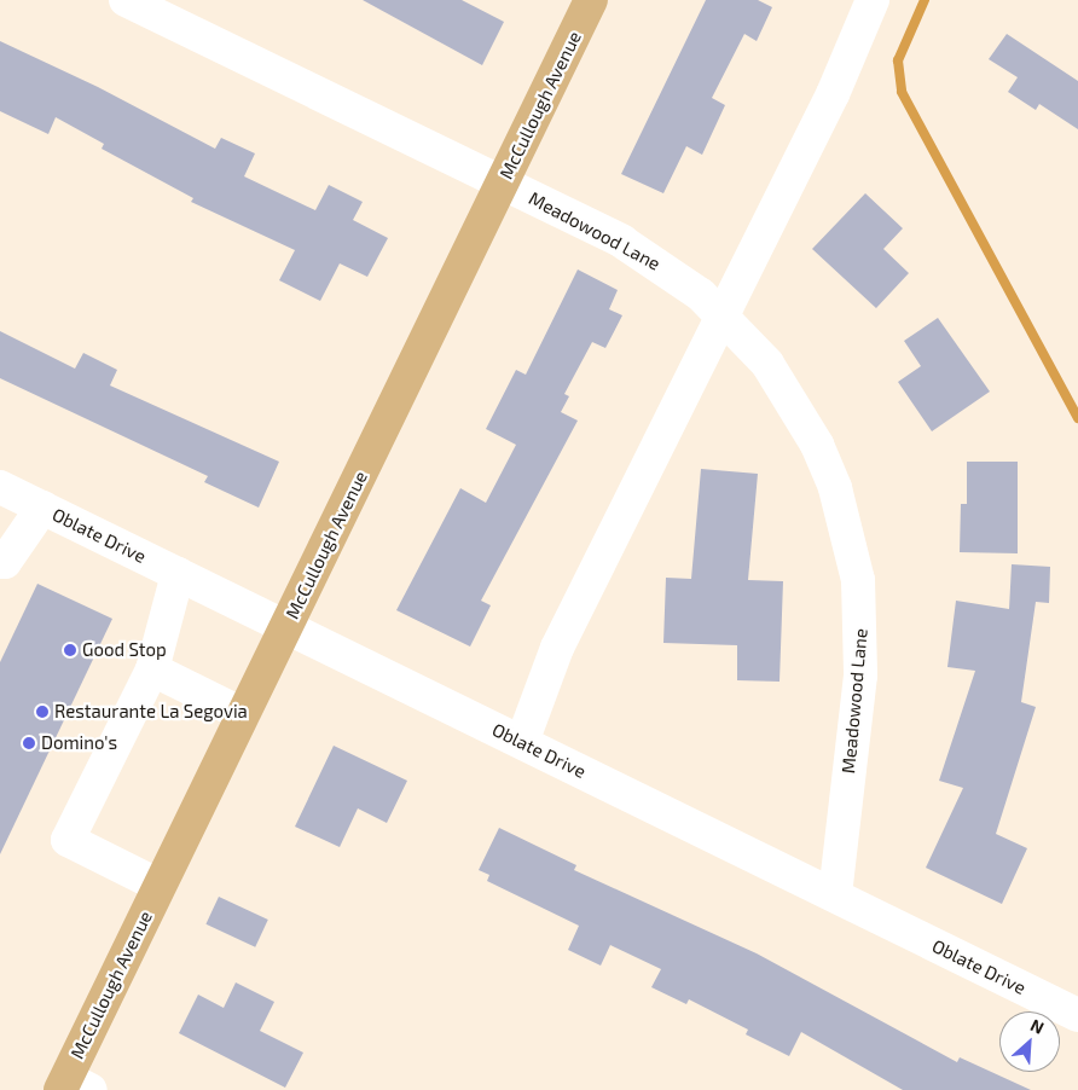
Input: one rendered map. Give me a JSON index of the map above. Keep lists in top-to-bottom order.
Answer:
{
  "streets": {
    "main road": ["McCullough Avenue"],
    "street": ["Meadowood Lane", "Oblate Drive"]
  },
  "crossings": [
    ["McCullough Avenue", "Meadowood Lane"],
    ["McCullough Avenue", "Oblate Drive"],
    ["Meadowood Lane", "Oblate Drive"]
  ],
  "places": ["Good Stop", "Restaurante La Segovia", "Domino's"],
  "north": "top right"
}
